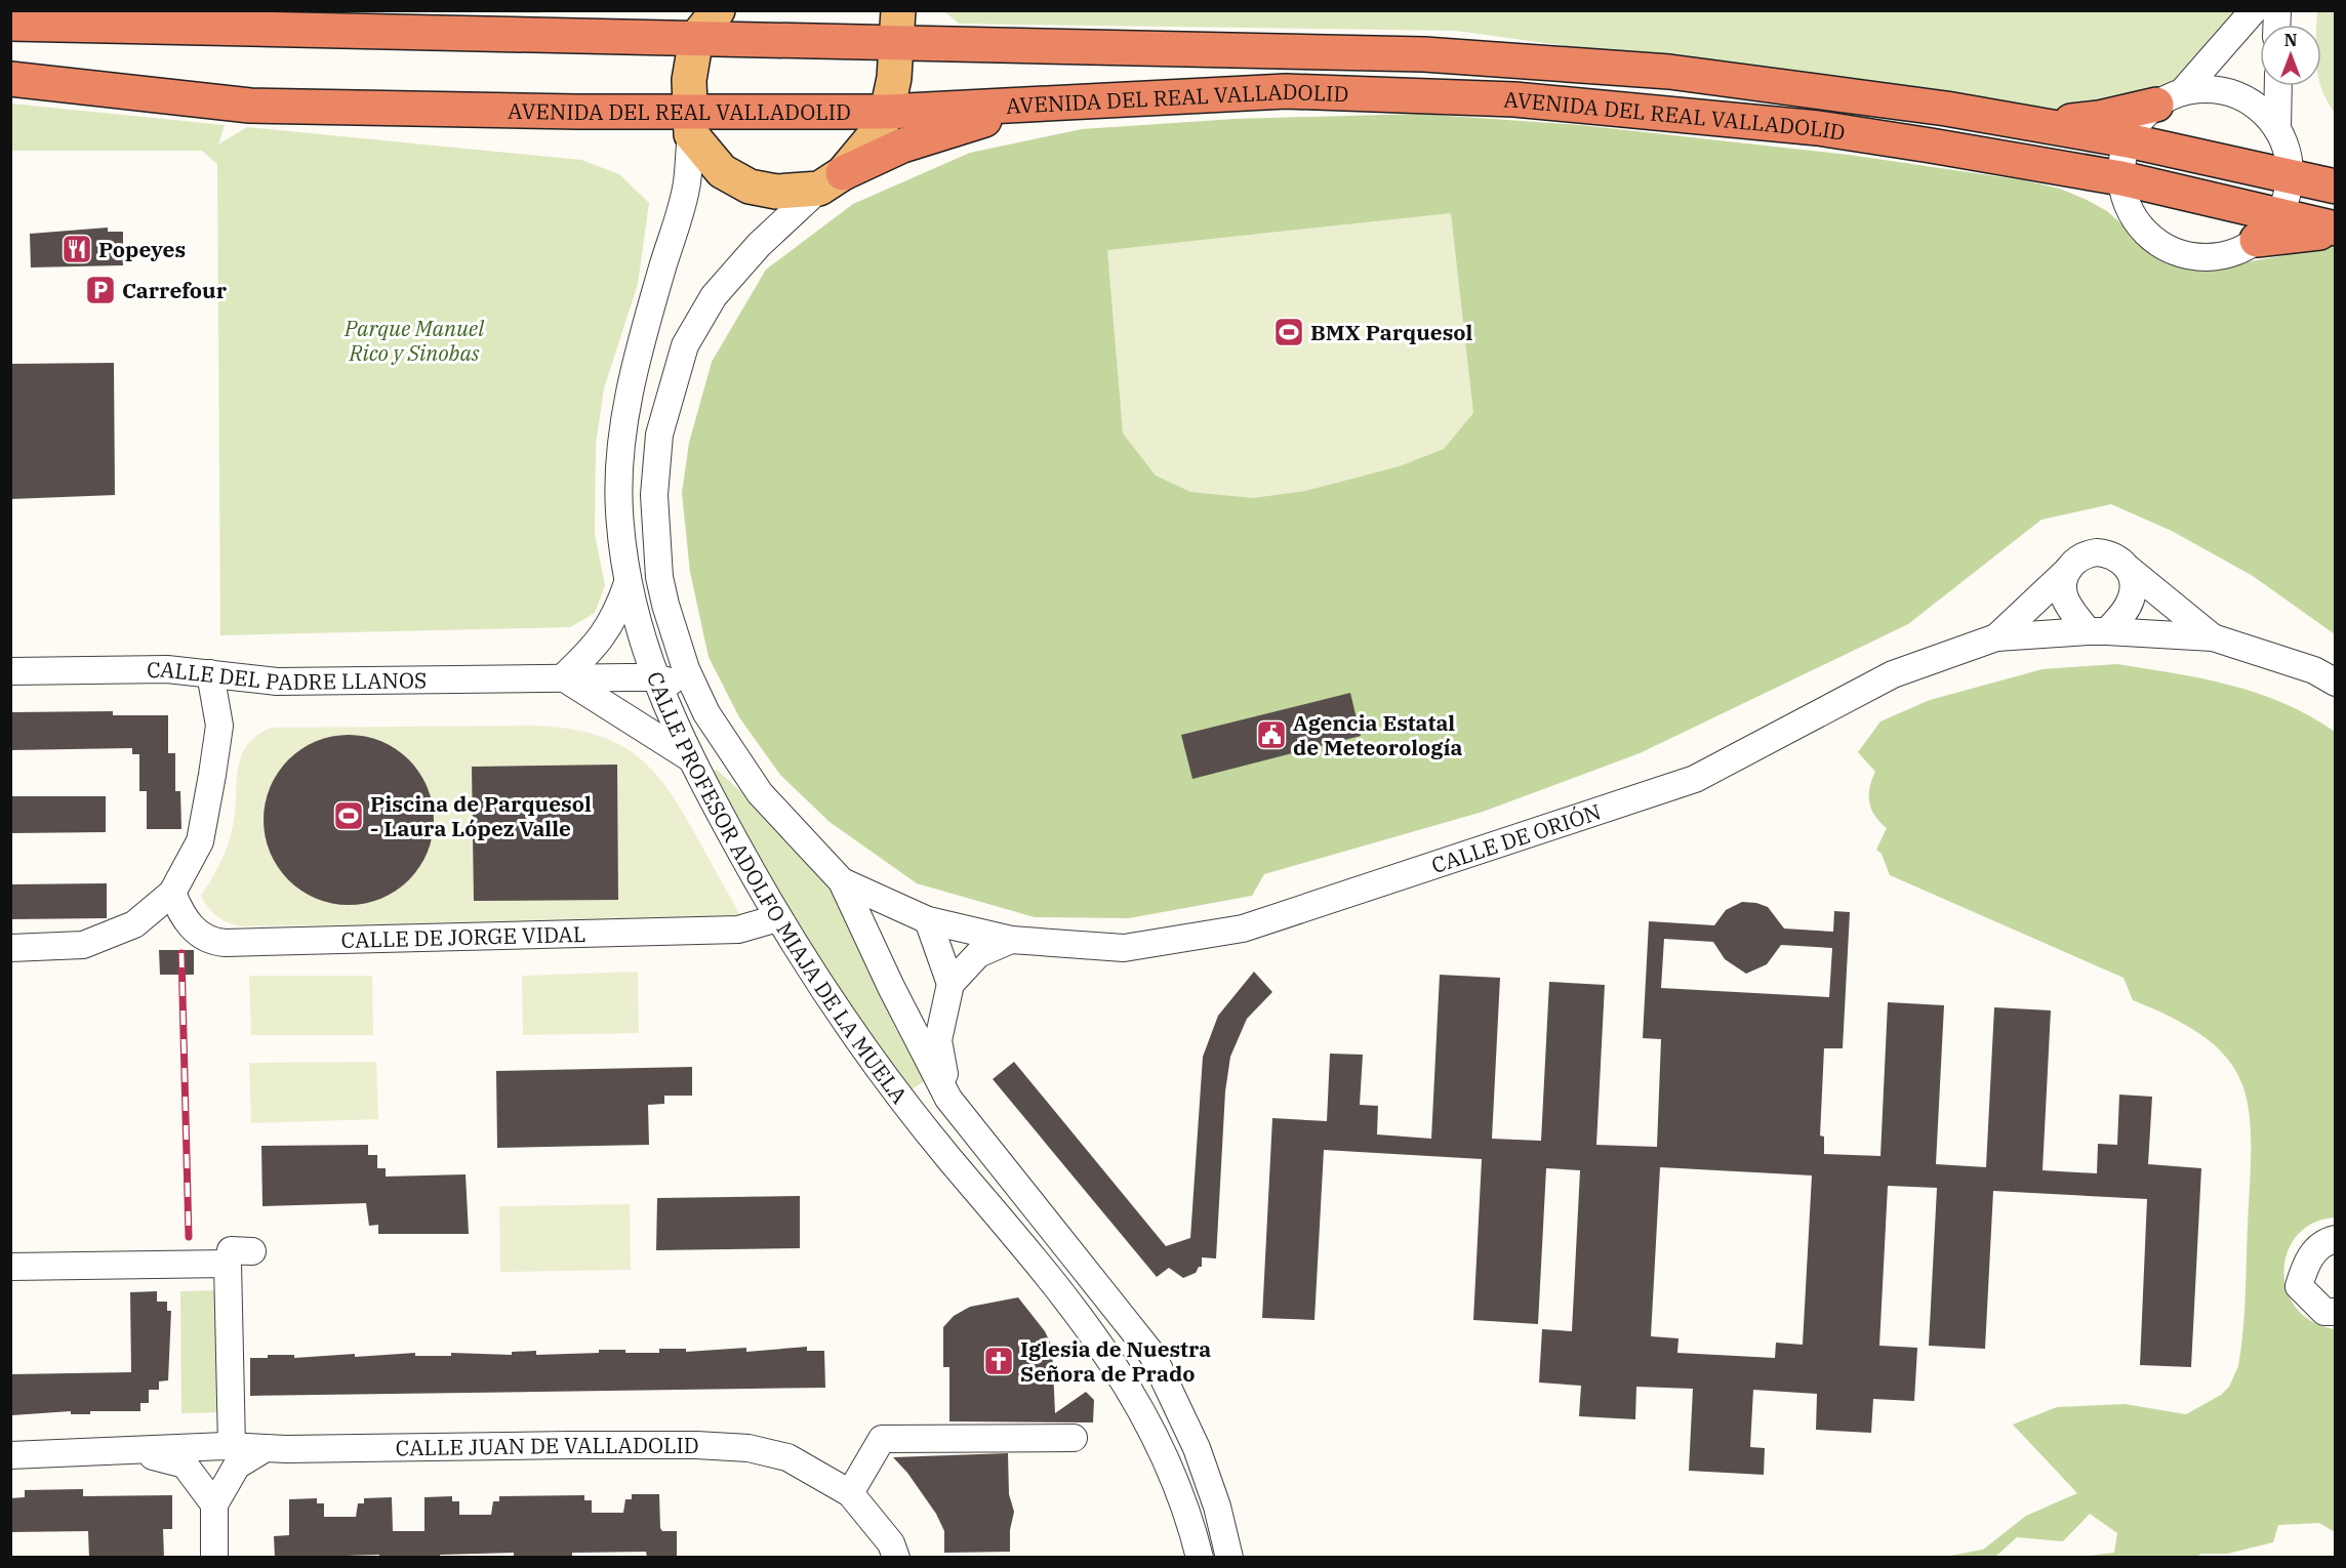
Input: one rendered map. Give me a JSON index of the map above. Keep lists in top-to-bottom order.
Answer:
{
  "streets": {
    "highway": ["AVENIDA DEL REAL VALLADOLID"],
    "street": [
      "CALLE DEL PADRE LLANOS",
      "CALLE DE ORIÓN",
      "CALLE PROFESOR ADOLFO MIAJA DE LA MUELA",
      "CALLE DE JORGE VIDAL",
      "CALLE JUAN DE VALLADOLID"
    ]
  },
  "crossings": [
    ["AVENIDA DEL REAL VALLADOLID", "CALLE PROFESOR ADOLFO MIAJA DE LA MUELA"],
    ["CALLE DEL PADRE LLANOS", "CALLE PROFESOR ADOLFO MIAJA DE LA MUELA"],
    ["CALLE DE ORIÓN", "CALLE PROFESOR ADOLFO MIAJA DE LA MUELA"],
    ["CALLE PROFESOR ADOLFO MIAJA DE LA MUELA", "CALLE DE JORGE VIDAL"]
  ],
  "parks": ["Parque Manuel Rico y Sinobas"],
  "places": {
    "restaurant": ["Popeyes"],
    "parking": ["Carrefour"],
    "sports": ["BMX Parquesol", "Piscina de Parquesol - Laura López Valle"],
    "public building": ["Agencia Estatal de Meteorología"],
    "church": ["Iglesia de Nuestra Señora de Prado"]
  },
  "north": "top"
}
